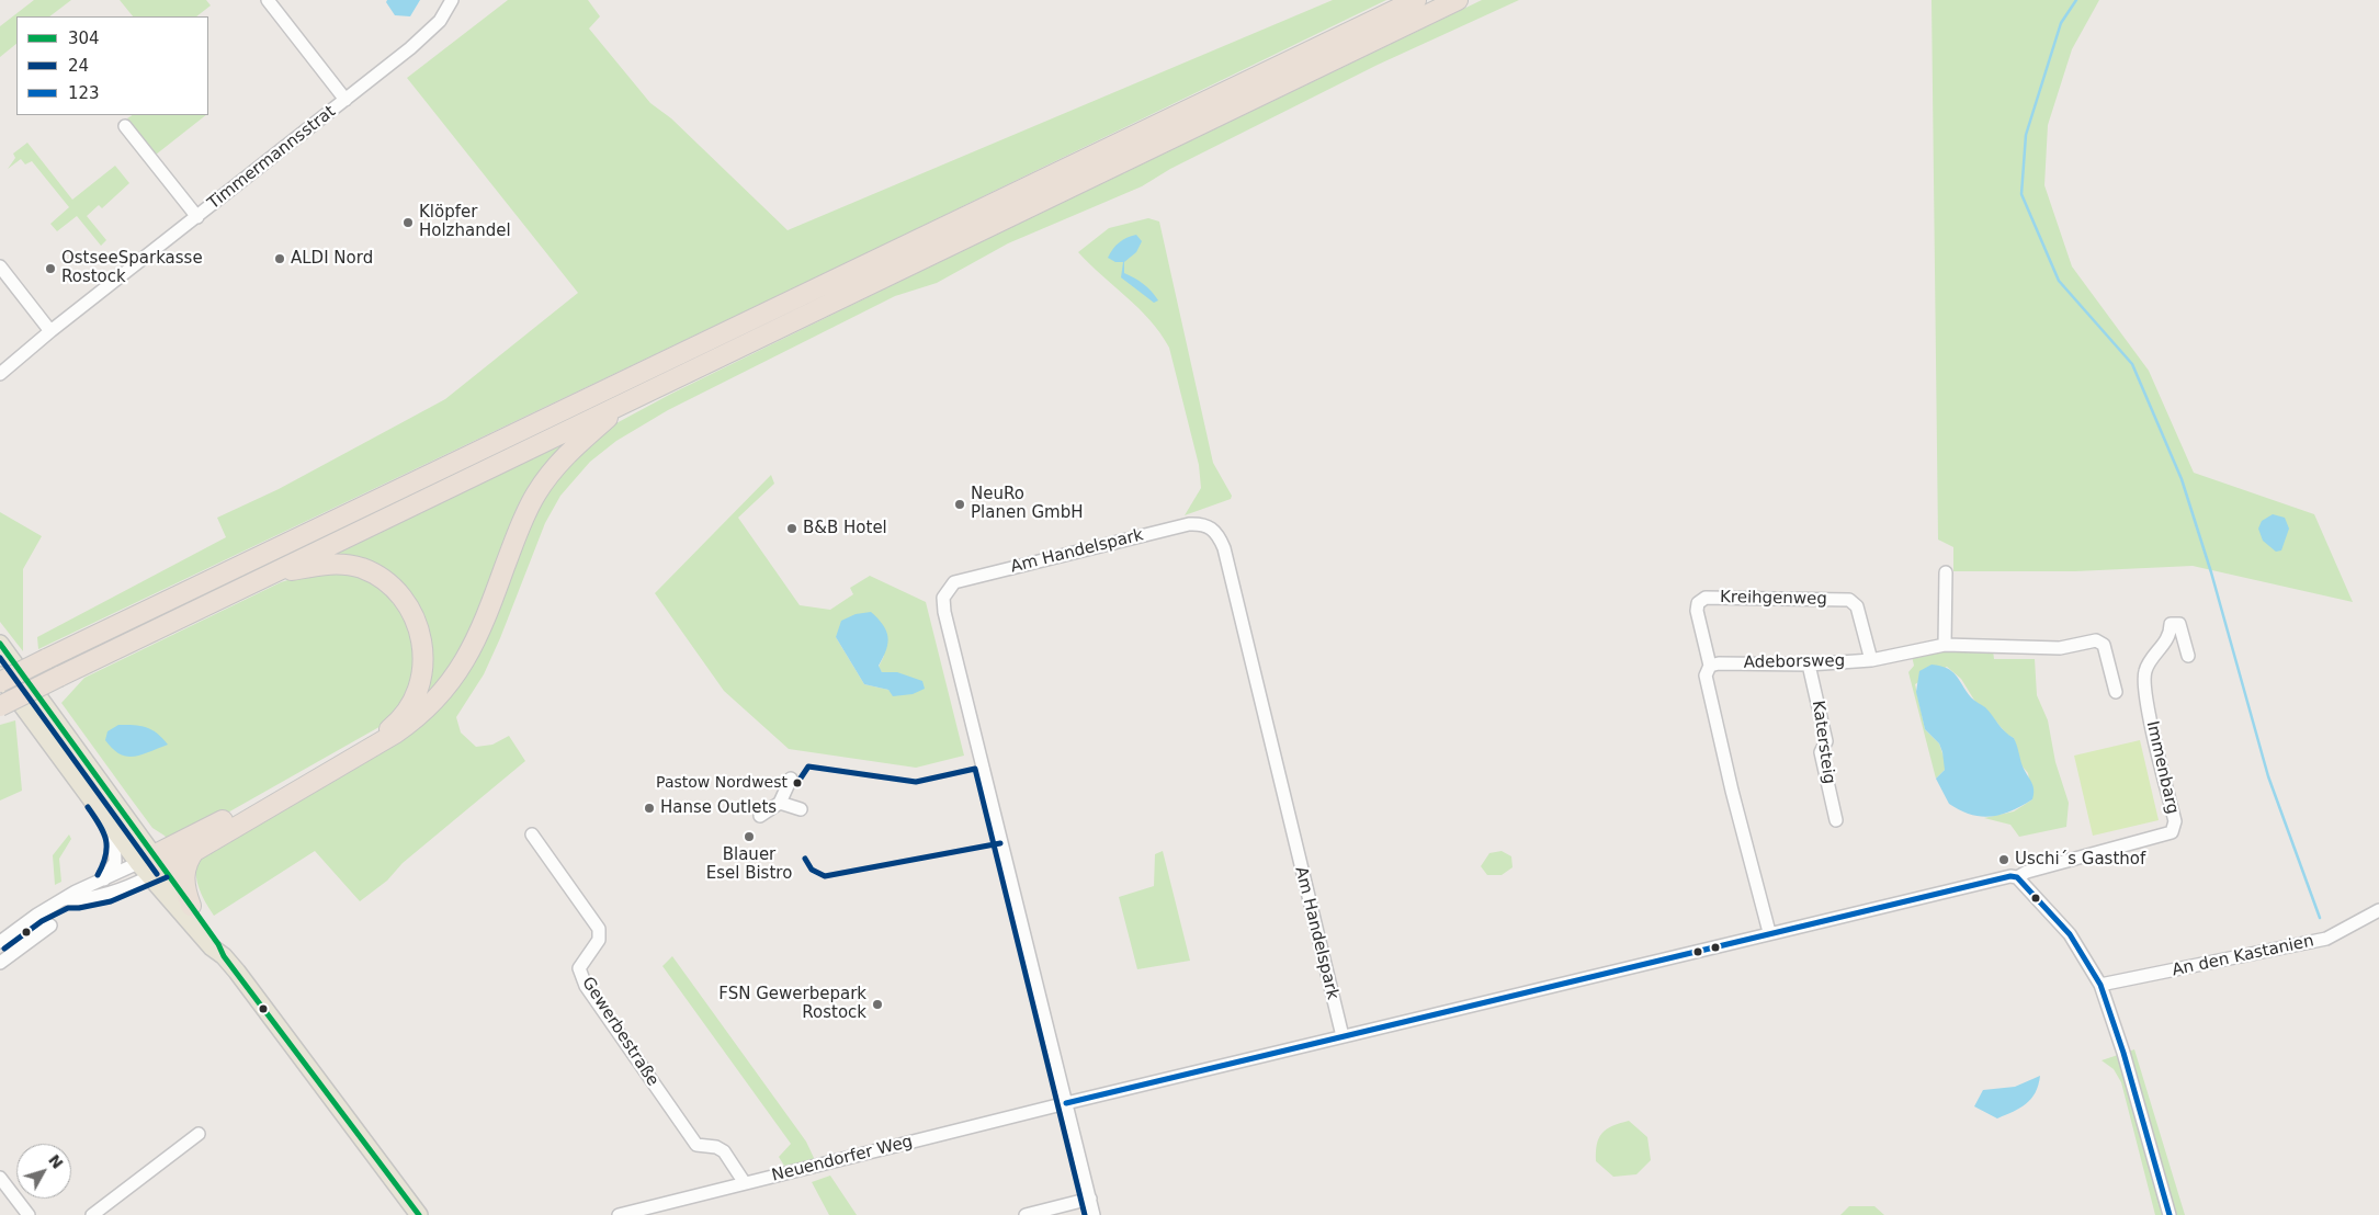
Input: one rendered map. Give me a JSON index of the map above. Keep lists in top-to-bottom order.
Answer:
{
  "streets": {
    "street": [
      "Timmermannsstrat",
      "Am Handelspark",
      "Kreihgenweg",
      "Adeborsweg",
      "Katersteig",
      "Immenbarg",
      "An den Kastanien",
      "Gewerbestraße",
      "Neuendorfer Weg"
    ]
  },
  "crossings": [
    ["Am Handelspark", "Neuendorfer Weg"],
    ["Kreihgenweg", "Adeborsweg"],
    ["Adeborsweg", "Katersteig"],
    ["Immenbarg", "Neuendorfer Weg"],
    ["Gewerbestraße", "Neuendorfer Weg"]
  ],
  "places": [
    "Klöpfer Holzhandel",
    "ALDI Nord",
    "OstseeSparkasse Rostock",
    "NeuRo Planen GmbH",
    "B&B Hotel",
    "Pastow Nordwest",
    "Hanse Outlets",
    "Blauer Esel Bistro",
    "Uschi´s Gasthof",
    "FSN Gewerbepark Rostock"
  ],
  "lines": ["transit line 304", "transit line 24", "transit line 123"],
  "legend": ["304", "24", "123"],
  "north": "top right"
}
